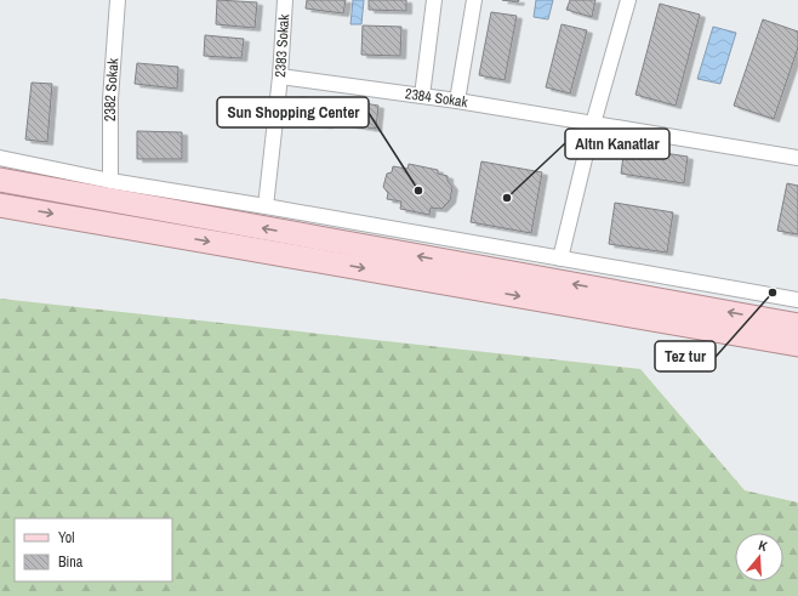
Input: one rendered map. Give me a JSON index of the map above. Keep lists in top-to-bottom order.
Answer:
{
  "streets": {
    "street": ["2383 Sokak", "2382 Sokak", "2384 Sokak"]
  },
  "crossings": [
    ["2383 Sokak", "2384 Sokak"]
  ],
  "places": ["Sun Shopping Center", "Altın Kanatlar", "Tez tur"],
  "legend": ["Yol", "Bina"],
  "north": "top"
}
